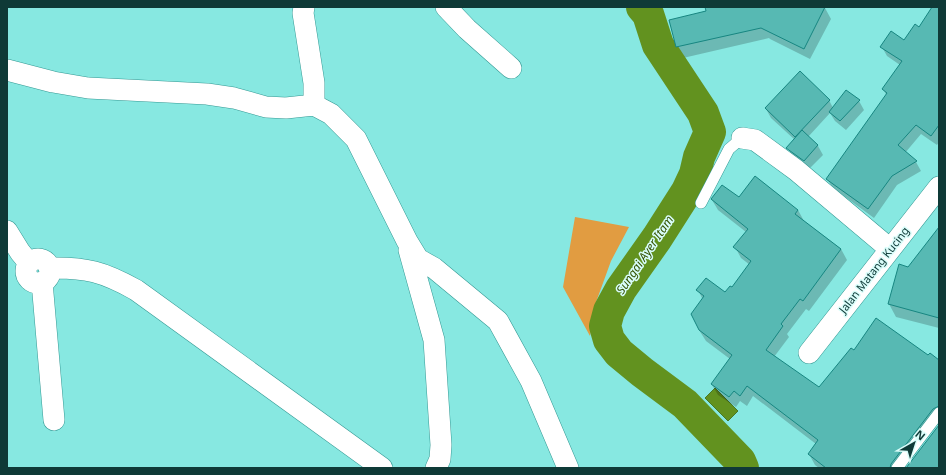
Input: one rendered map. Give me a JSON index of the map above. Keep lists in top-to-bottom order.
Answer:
{
  "streets": {
    "street": ["Jalan Matang Kucing"]
  },
  "water": ["Sungai Ayer Itam"],
  "north": "top right"
}
